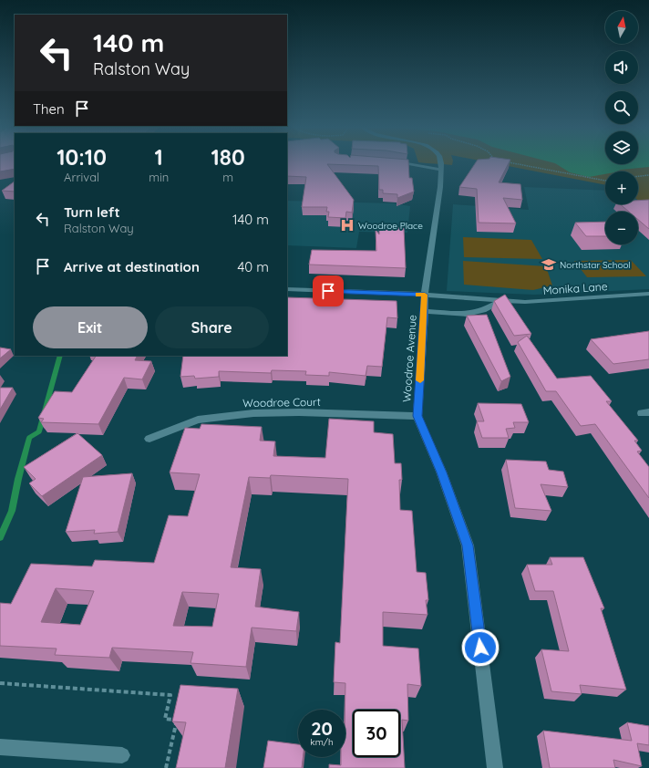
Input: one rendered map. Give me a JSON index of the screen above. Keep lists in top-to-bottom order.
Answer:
{
  "streets": {
    "street": ["Monika Lane", "Woodroe Avenue", "Woodroe Court"]
  },
  "crossings": [
    ["Monika Lane", "Woodroe Avenue"],
    ["Woodroe Avenue", "Woodroe Court"]
  ],
  "places": {
    "hospital": ["Woodroe Place"],
    "school or university": ["Northstar School"]
  },
  "north": "top",
  "page": {
    "map_buttons": ["+", "−"],
    "turn": ["140 m", "Ralston Way"],
    "then": "Then",
    "eta": [
      "10:10",
      "Arrival",
      "1",
      "min",
      "180",
      "m"
    ],
    "list": [
      {
        "name": "Turn left",
        "note": "Ralston Way",
        "value": "140 m"
      },
      {
        "name": "Arrive at destination",
        "value": "40 m"
      }
    ],
    "buttons": ["Exit", "Share"],
    "speed": "20 km/h",
    "limit": "30"
  }
}
